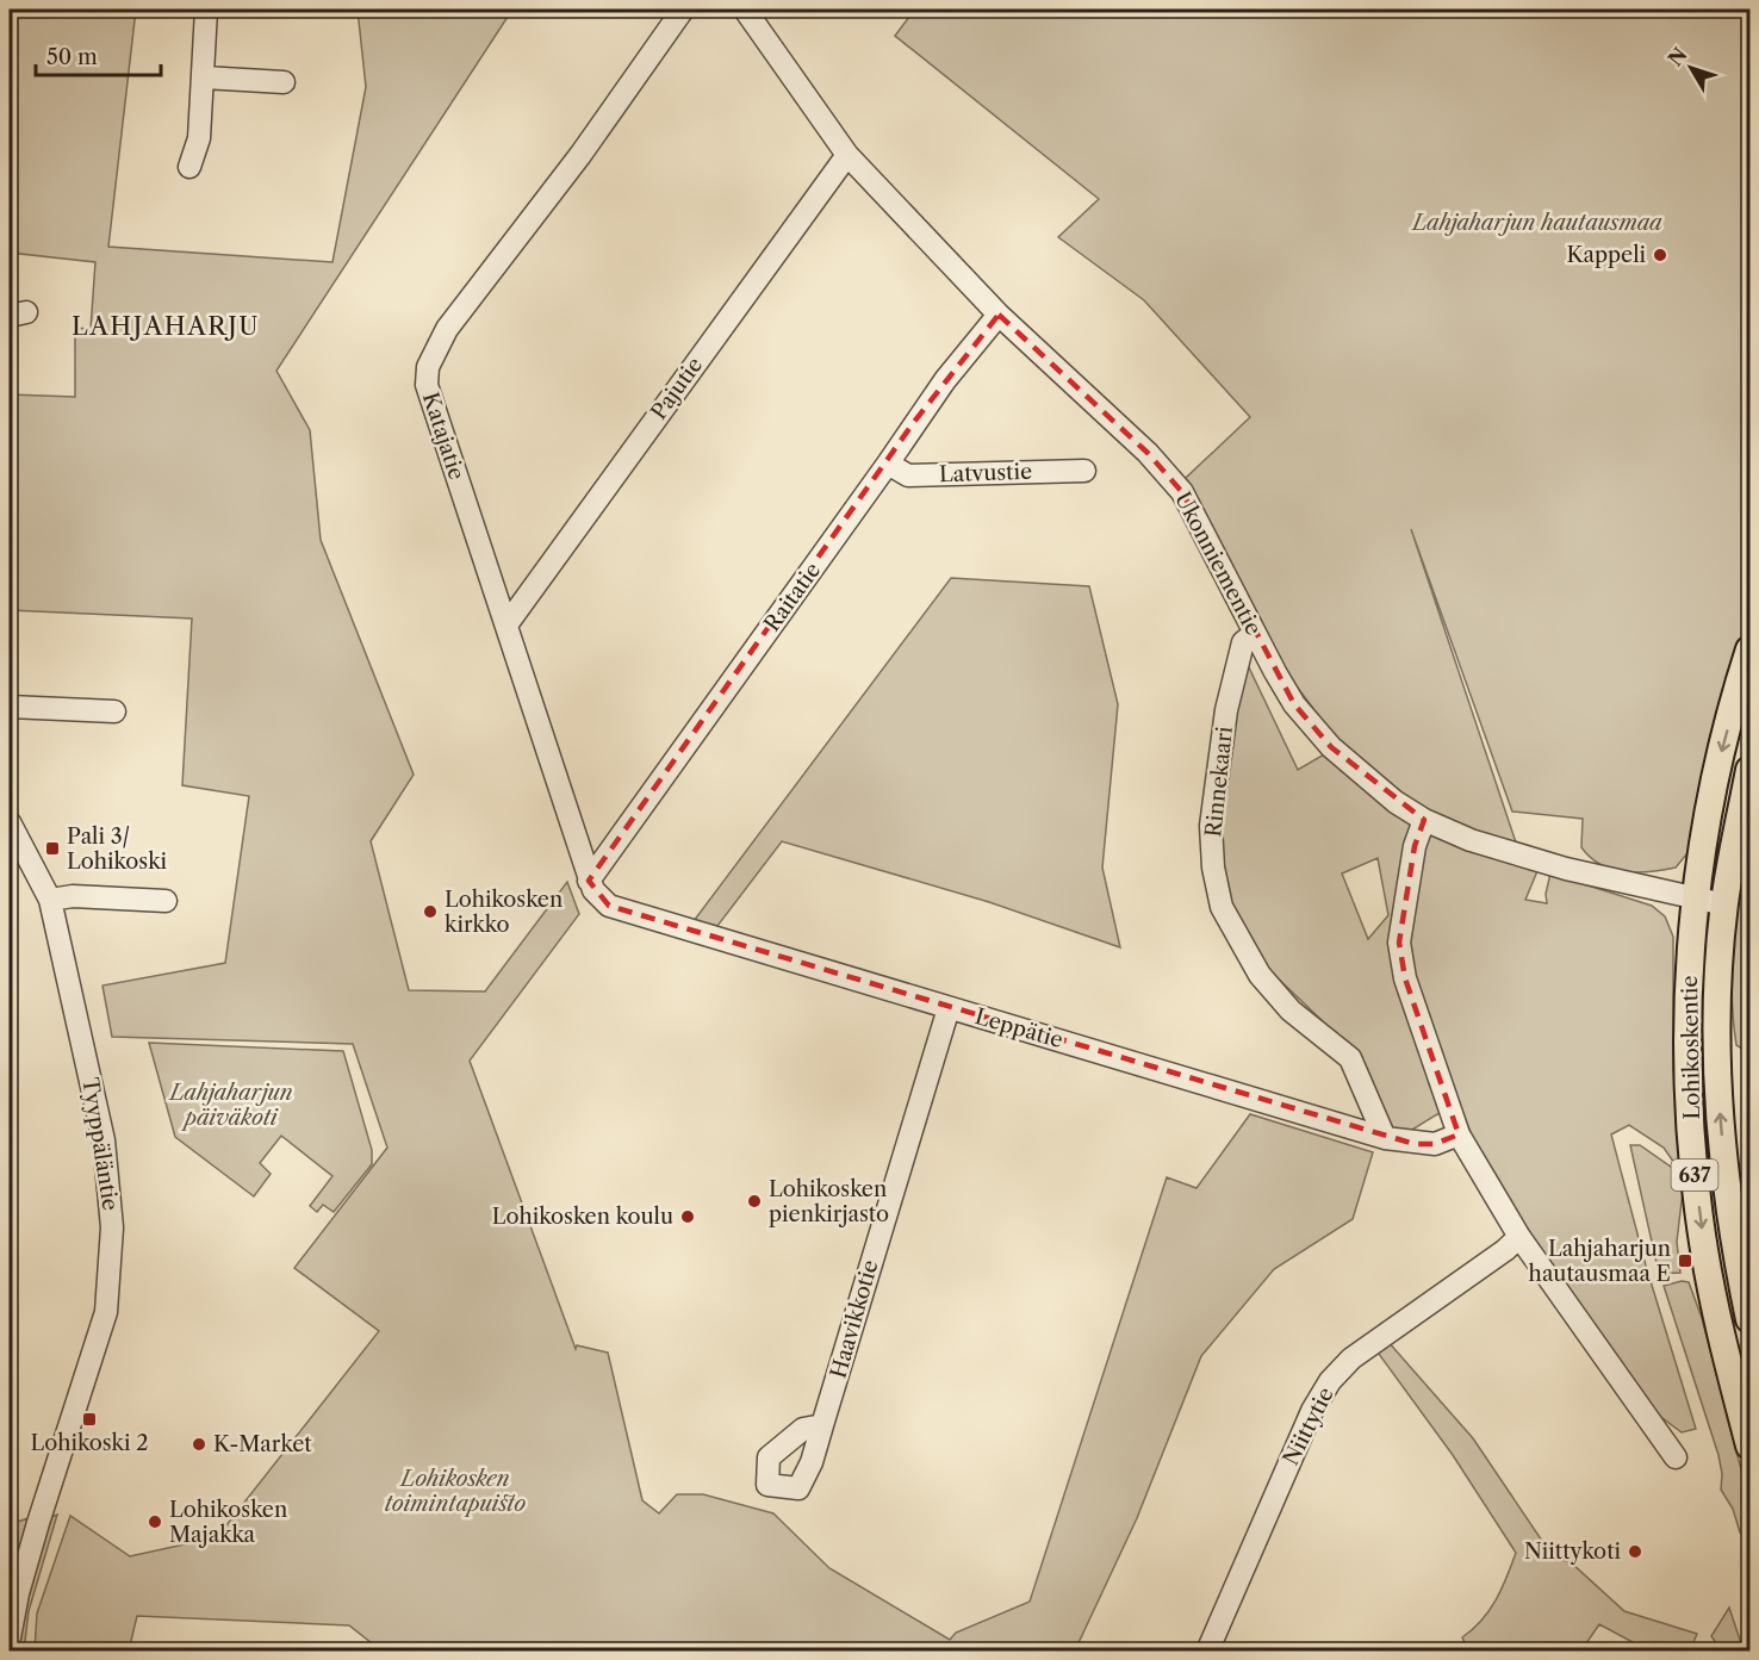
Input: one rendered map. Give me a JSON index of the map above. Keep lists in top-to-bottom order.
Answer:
{
  "streets": {
    "main road": ["Lohikoskentie", "637"],
    "street": [
      "Pajutie",
      "Katajatie",
      "Latvustie",
      "Ukonniementie",
      "Raitatie",
      "Rinnekaari",
      "Leppätie",
      "Tyyppäläntie",
      "Haavikkotie",
      "Niittytie"
    ]
  },
  "crossings": [
    ["Pajutie", "Katajatie"],
    ["Pajutie", "Ukonniementie"],
    ["Katajatie", "Raitatie"],
    ["Katajatie", "Leppätie"],
    ["Latvustie", "Raitatie"],
    ["Ukonniementie", "Raitatie"],
    ["Ukonniementie", "Rinnekaari"],
    ["Ukonniementie", "Lohikoskentie"],
    ["Raitatie", "Leppätie"],
    ["Rinnekaari", "Leppätie"],
    ["Leppätie", "Haavikkotie"]
  ],
  "districts": ["LAHJAHARJU"],
  "parks": ["Lahjaharjun hautausmaa", "Lahjaharjun päiväkoti", "Lohikosken toimintapuisto"],
  "places": {
    "other": [
      "Kappeli",
      "Lohikosken kirkko",
      "Lohikosken pienkirjasto",
      "Lohikosken koulu",
      "K-Market",
      "Lohikosken Majakka",
      "Niittykoti"
    ],
    "transit": ["Pali 3/ Lohikoski", "Lahjaharjun hautausmaa E", "Lohikoski 2"]
  },
  "scale_bar": "50 m",
  "north": "top left"
}
